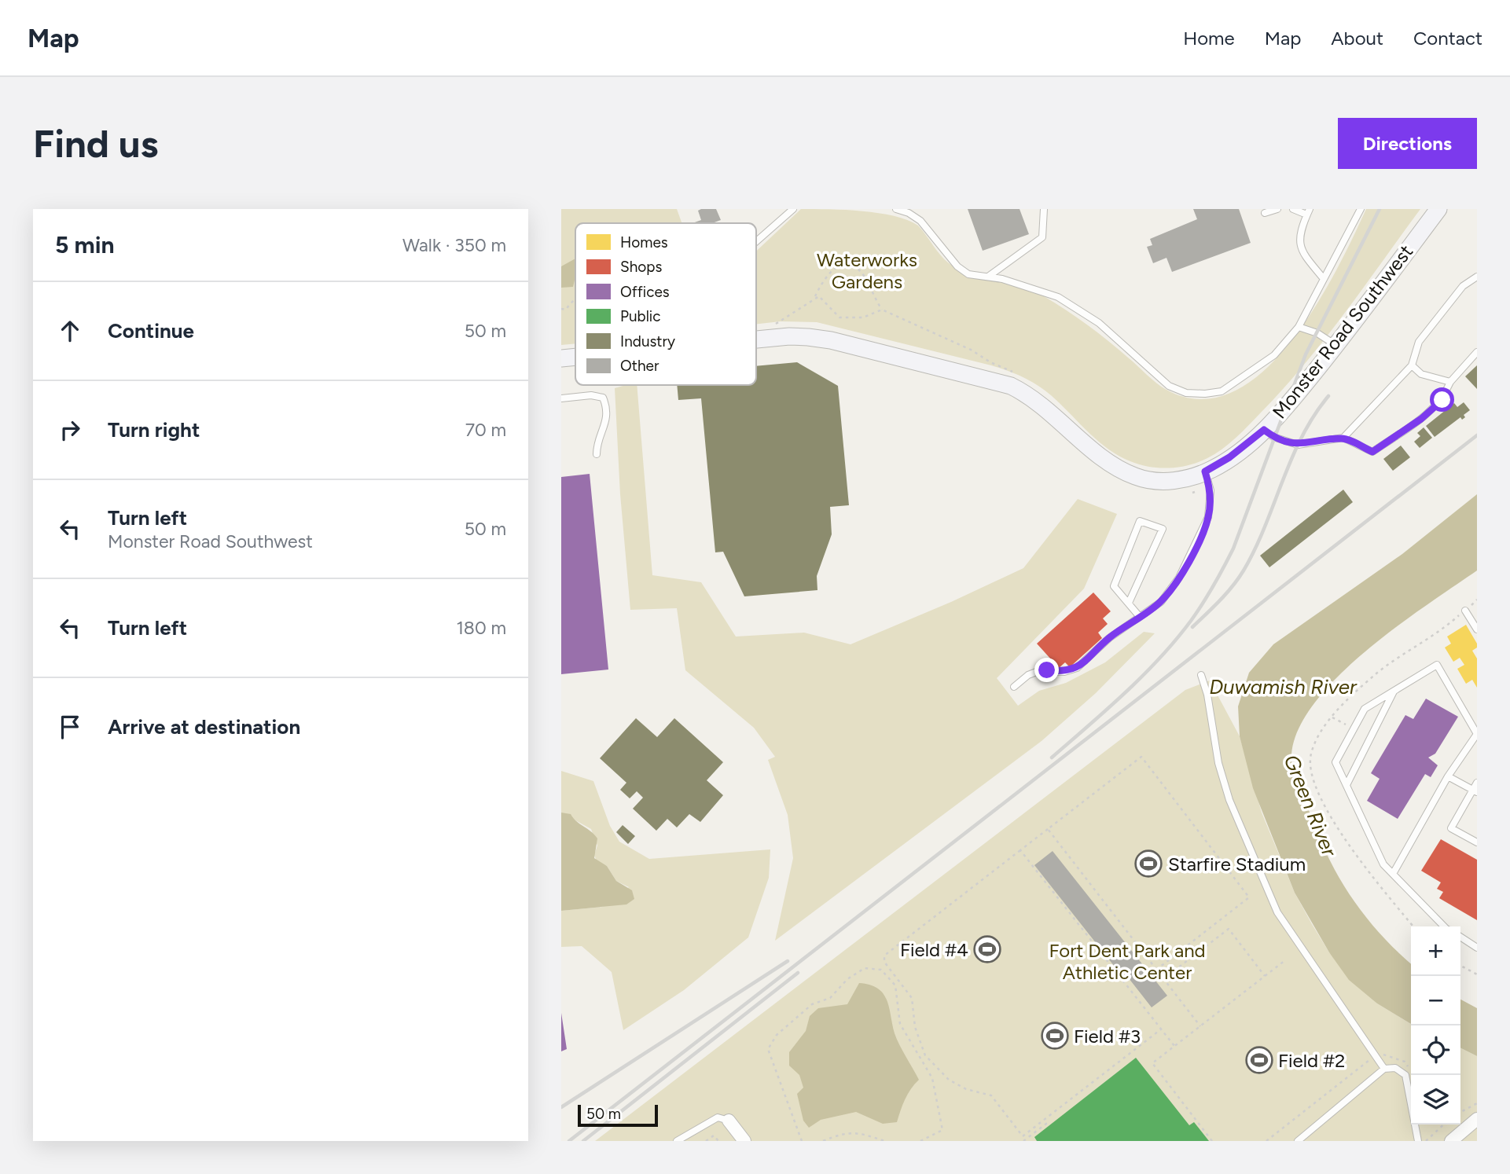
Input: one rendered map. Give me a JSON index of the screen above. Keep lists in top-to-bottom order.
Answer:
{
  "streets": {
    "street": ["Monster Road Southwest"]
  },
  "water": ["Duwamish River", "Green River"],
  "parks": ["Waterworks Gardens", "Fort Dent Park and Athletic Center"],
  "places": {
    "sports": [
      "Starfire Stadium",
      "Field #4",
      "Field #3",
      "Field #2"
    ]
  },
  "legend": [
    "Homes",
    "Shops",
    "Offices",
    "Public",
    "Industry",
    "Other"
  ],
  "scale_bar": "50 m",
  "page": {
    "header": "Map",
    "nav": [
      "Home",
      "Map",
      "About",
      "Contact"
    ],
    "buttons": "Directions",
    "title": "Find us",
    "heading": ["5 min", "Walk · 350 m"],
    "list": [
      ["Continue", "50 m"],
      ["Turn right", "70 m"],
      ["Turn left", "Monster Road Southwest", "50 m"],
      ["Turn left", "180 m"],
      "Arrive at destination"
    ],
    "map_buttons": ["+", "−"],
    "scale": "50 m"
  }
}
